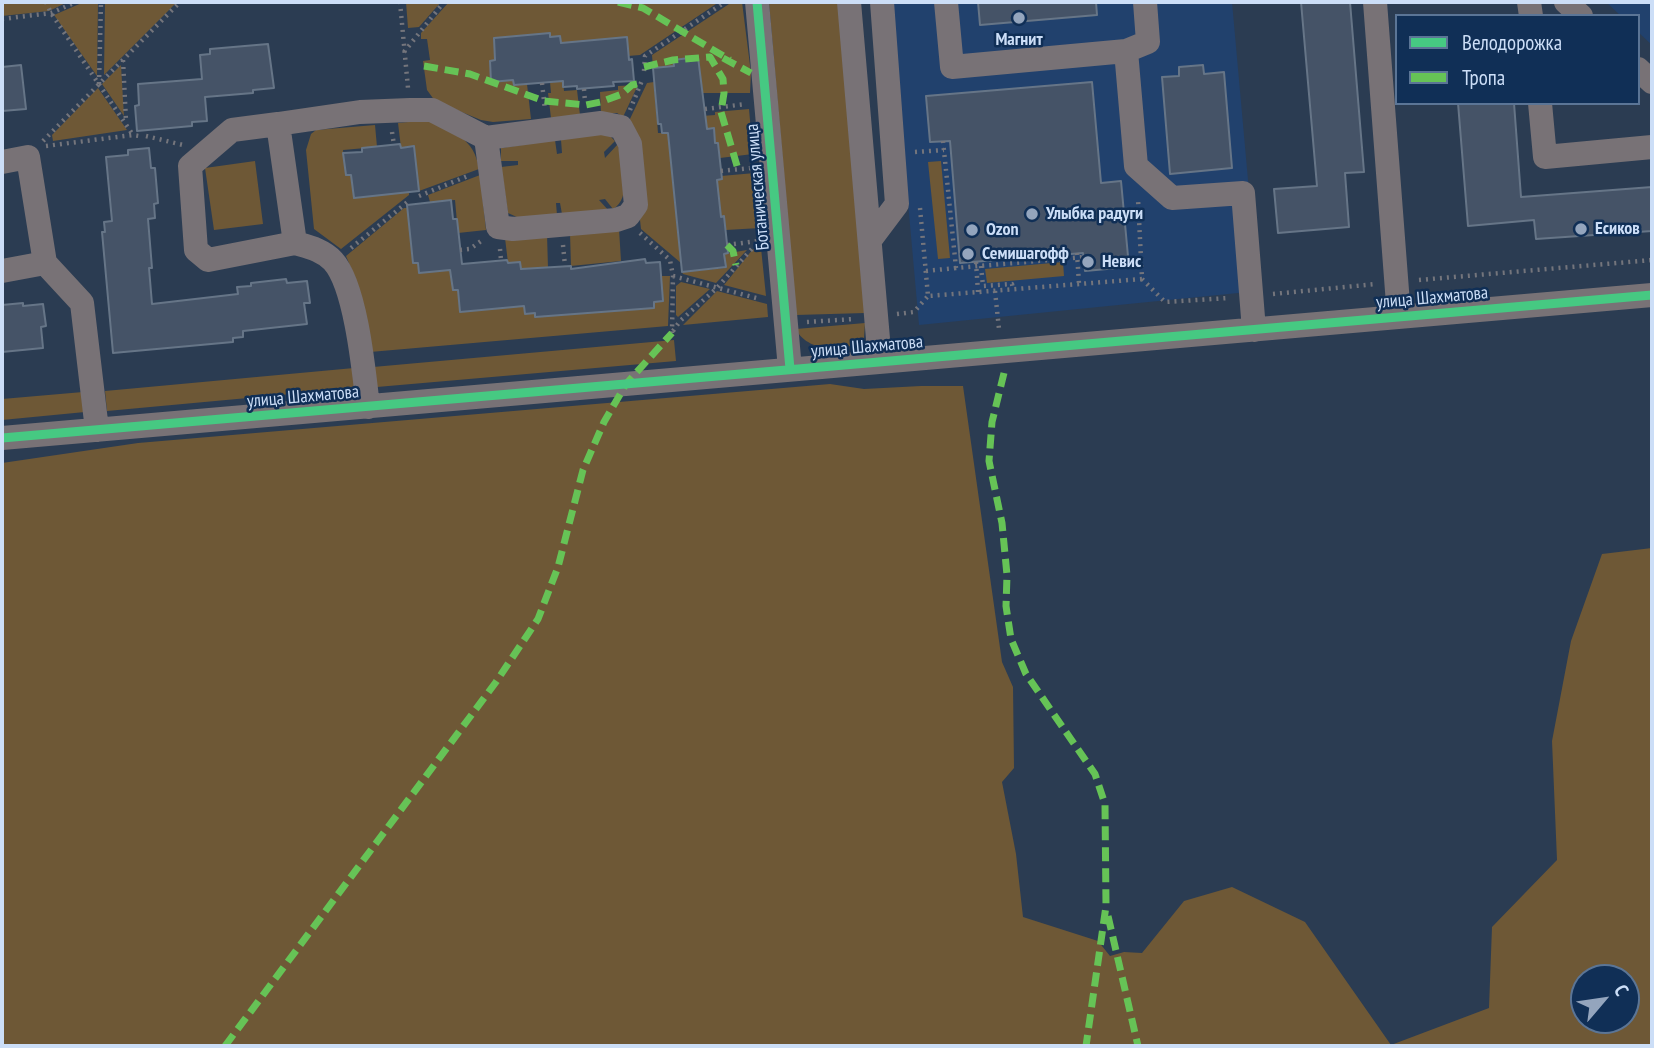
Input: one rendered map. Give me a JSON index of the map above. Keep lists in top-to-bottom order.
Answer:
{
  "streets": {
    "street": ["Ботаническая улица", "улица Шахматова"]
  },
  "crossings": [
    ["Ботаническая улица", "улица Шахматова"]
  ],
  "places": [
    "Магнит",
    "Улыбка радуги",
    "Есиков",
    "Ozon",
    "Семишагофф",
    "Невис"
  ],
  "legend": ["Велодорожка", "Тропа"],
  "north": "top right"
}
